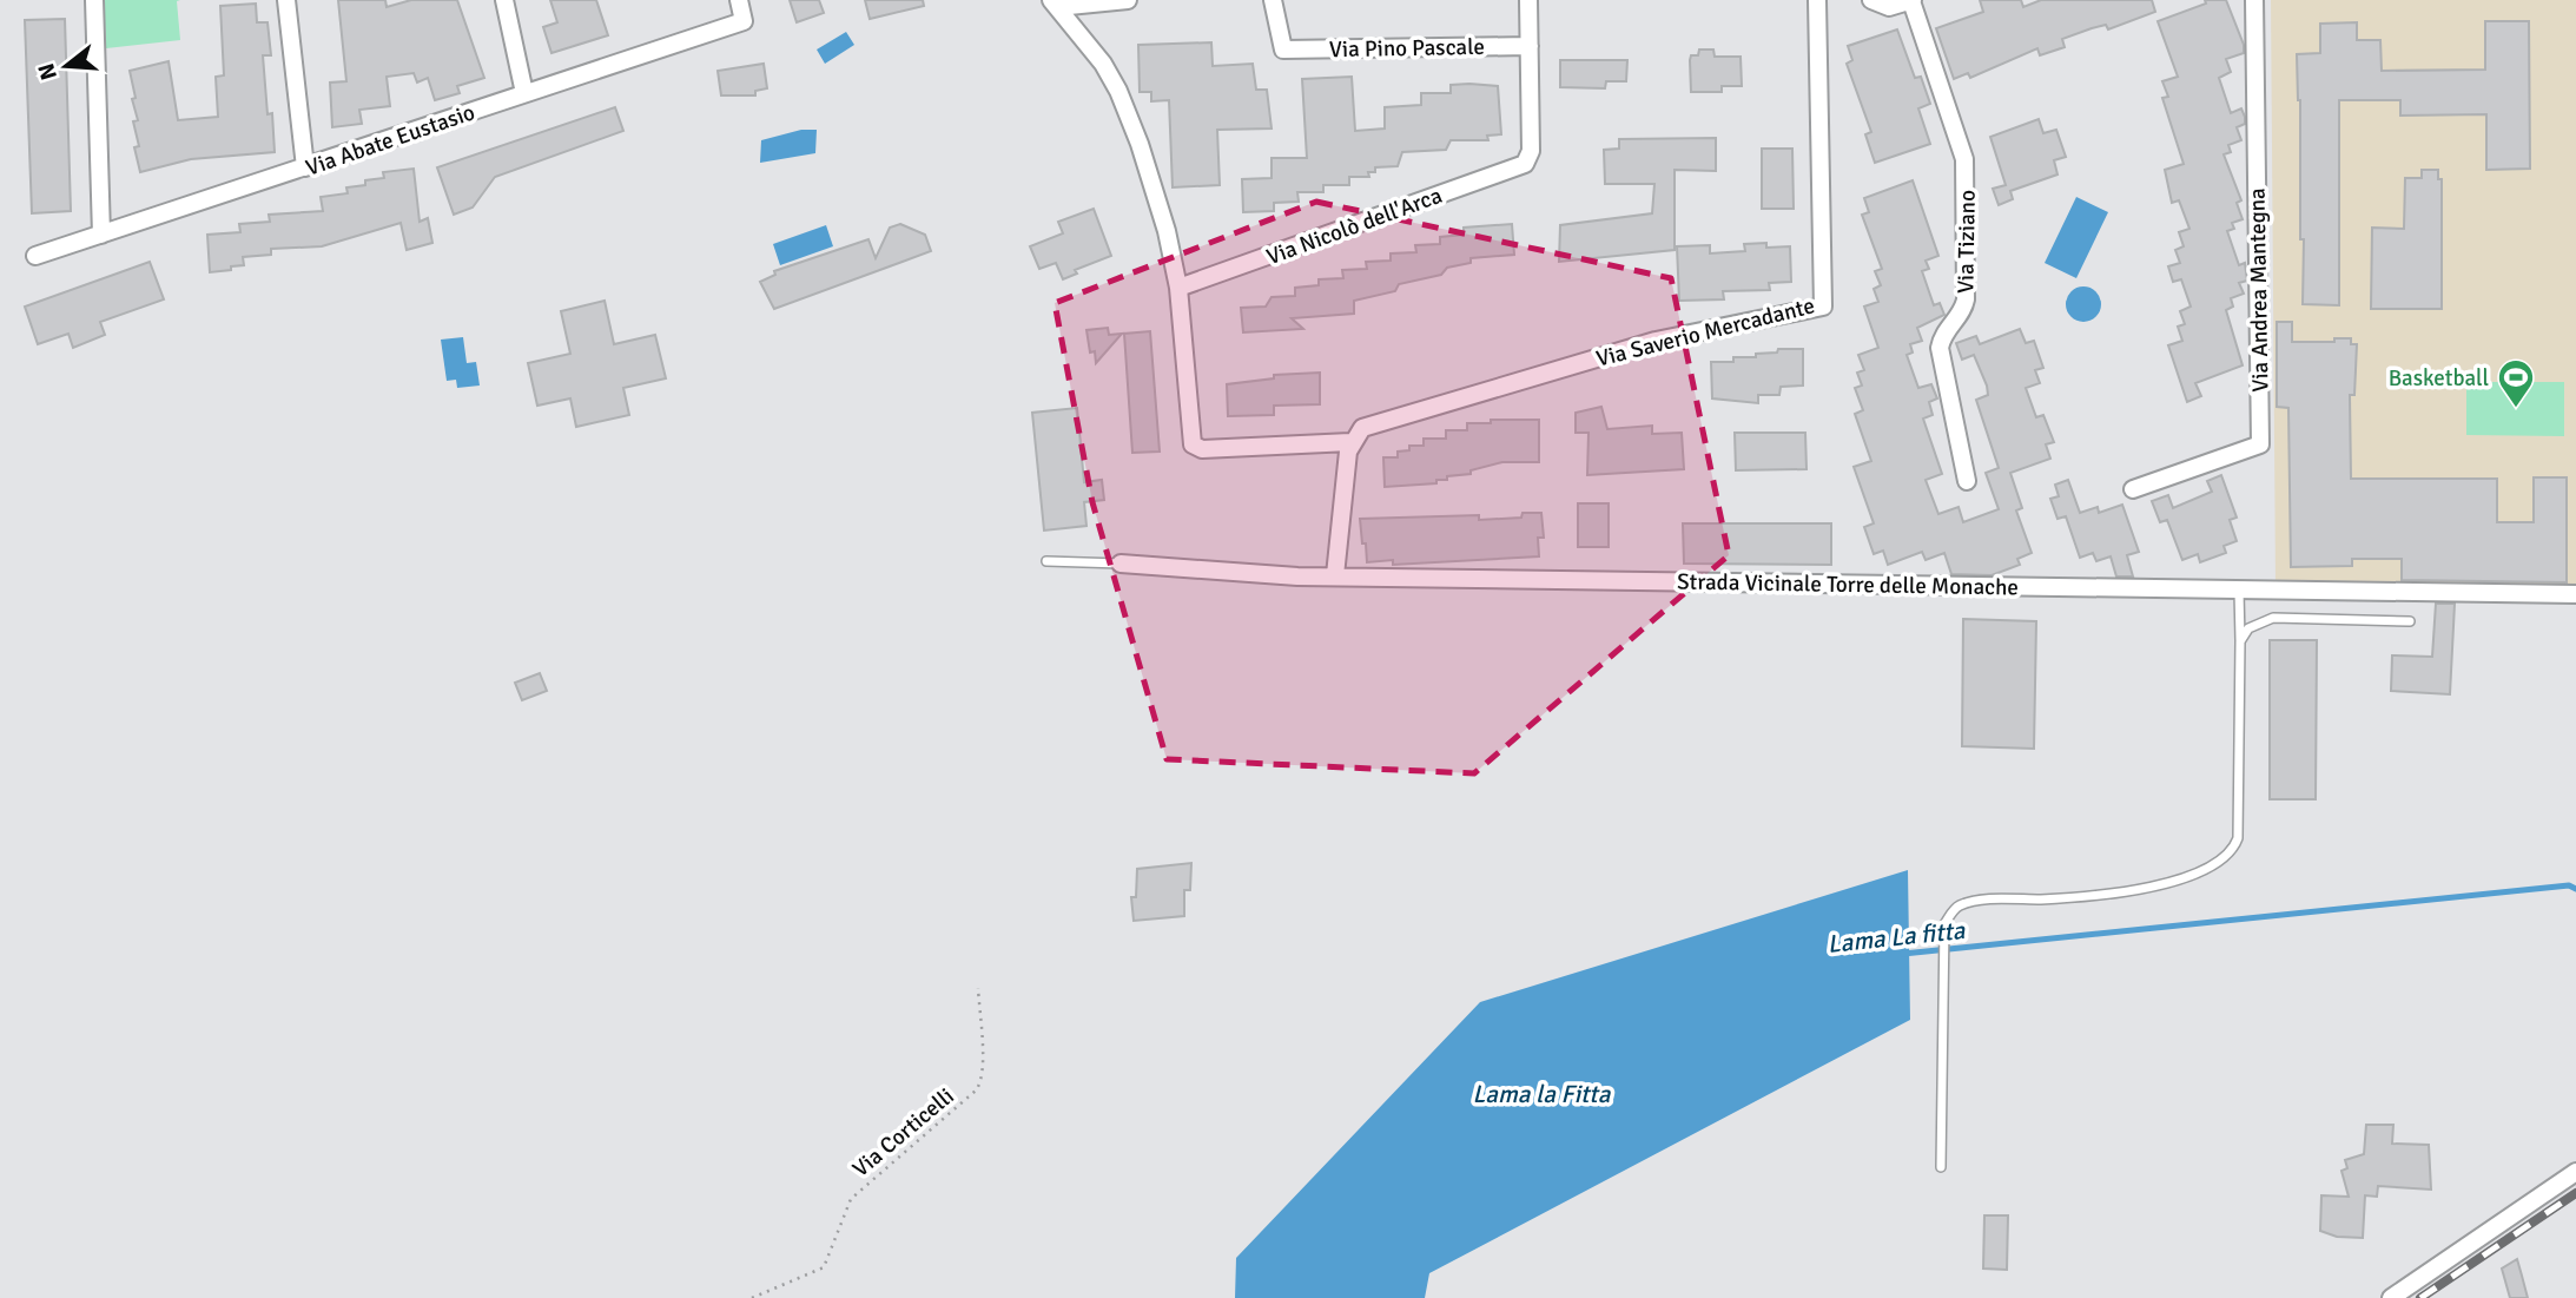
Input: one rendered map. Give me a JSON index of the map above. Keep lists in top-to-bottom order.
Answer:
{
  "streets": {
    "street": [
      "Via Pino Pascale",
      "Via Abate Eustasio",
      "Via Nicolò dell'Arca",
      "Via Tiziano",
      "Via Andrea Mantegna",
      "Via Saverio Mercadante",
      "Strada Vicinale Torre delle Monache"
    ],
    "path": ["Via Corticelli"]
  },
  "crossings": [
    ["Via Pino Pascale", "Via Nicolò dell'Arca"],
    ["Via Nicolò dell'Arca", "Via Saverio Mercadante"]
  ],
  "water": ["Lama La fitta", "Lama la Fitta"],
  "places": {
    "sports": ["Basketball"]
  },
  "north": "left"
}
